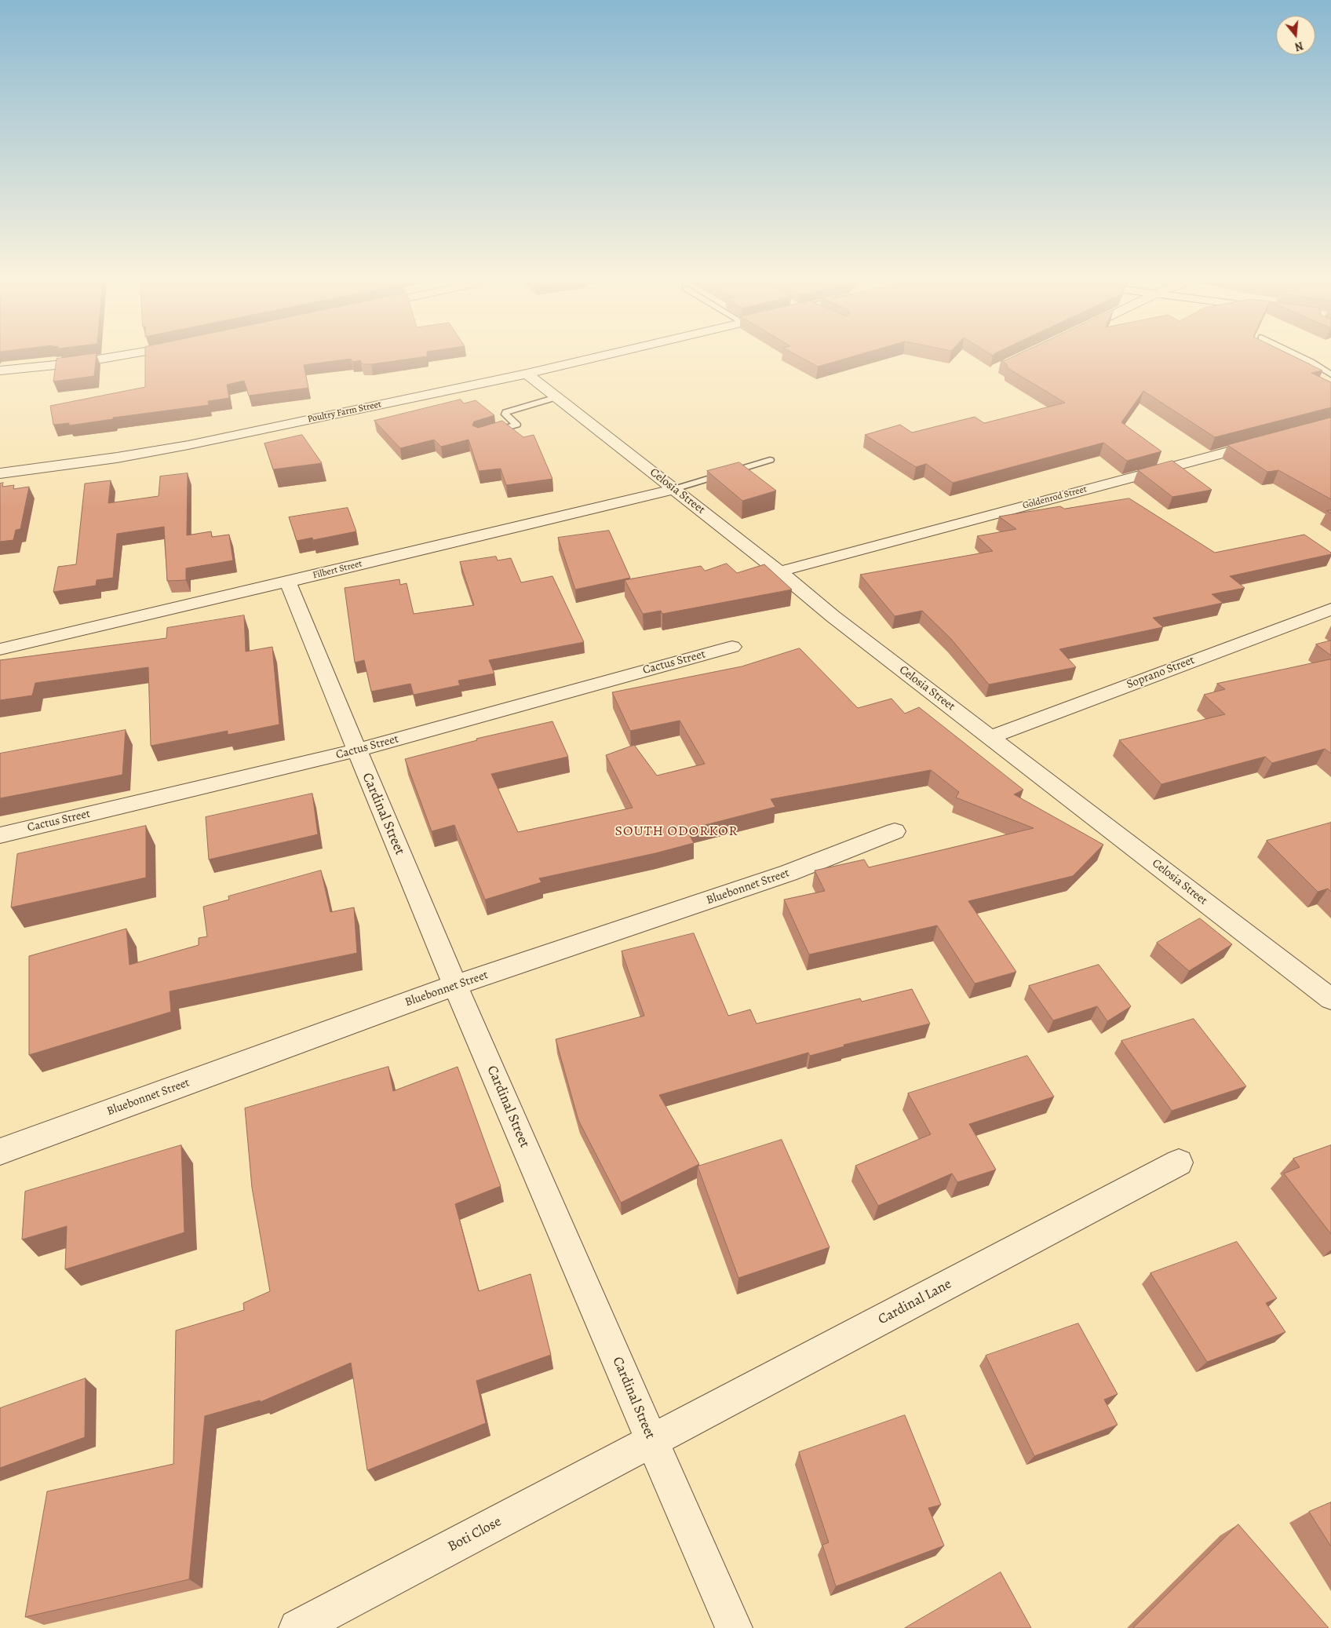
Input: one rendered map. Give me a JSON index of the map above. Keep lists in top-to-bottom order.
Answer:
{
  "streets": {
    "street": [
      "Poultry Farm Street",
      "Celosia Street",
      "Goldenrod Street",
      "Filbert Street",
      "Cactus Street",
      "Soprano Street",
      "Cardinal Street",
      "Bluebonnet Street",
      "Cardinal Lane",
      "Boti Close"
    ]
  },
  "crossings": [
    ["Poultry Farm Street", "Celosia Street"],
    ["Celosia Street", "Goldenrod Street"],
    ["Celosia Street", "Filbert Street"],
    ["Celosia Street", "Soprano Street"],
    ["Filbert Street", "Cardinal Street"],
    ["Cactus Street", "Cardinal Street"],
    ["Cardinal Street", "Bluebonnet Street"],
    ["Cardinal Street", "Cardinal Lane"],
    ["Cardinal Street", "Boti Close"],
    ["Cardinal Lane", "Boti Close"]
  ],
  "districts": ["SOUTH ODORKOR"],
  "north": "bottom"
}
